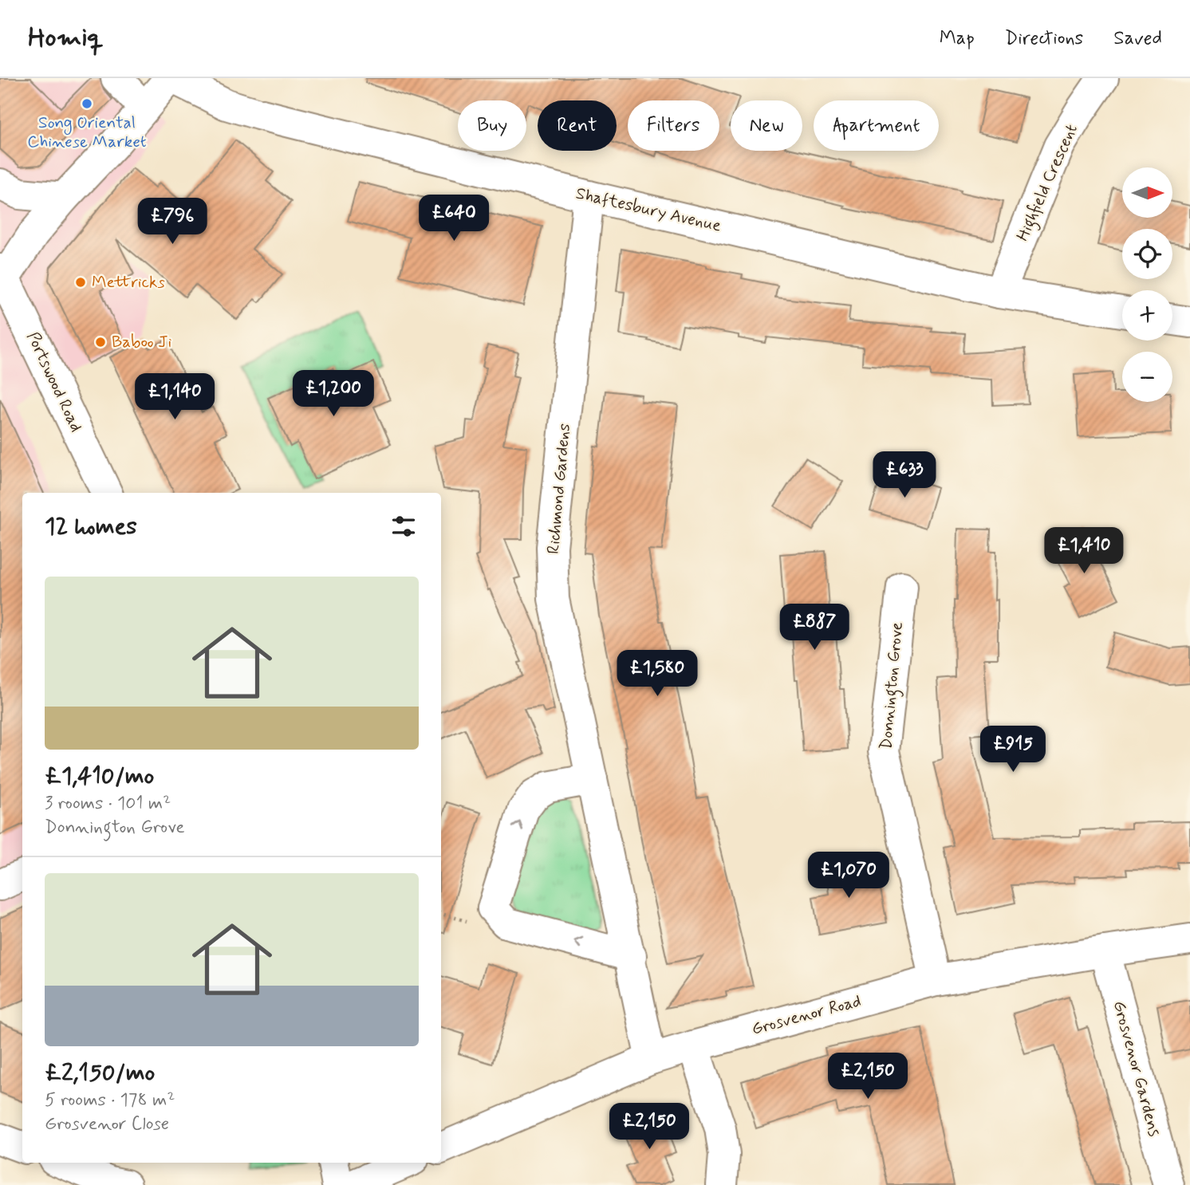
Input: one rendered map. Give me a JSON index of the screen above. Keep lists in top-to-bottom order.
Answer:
{
  "streets": {
    "street": [
      "Highfield Crescent",
      "Shaftesbury Avenue",
      "Portswood Road",
      "Richmond Gardens",
      "Donnington Grove",
      "Grosvenor Road",
      "Grosvenor Gardens"
    ]
  },
  "crossings": [
    ["Highfield Crescent", "Shaftesbury Avenue"],
    ["Shaftesbury Avenue", "Richmond Gardens"],
    ["Richmond Gardens", "Grosvenor Road"],
    ["Donnington Grove", "Grosvenor Road"],
    ["Grosvenor Road", "Grosvenor Gardens"]
  ],
  "places": ["Song Oriental Chinese Market", "Mettricks", "Baboo Ji"],
  "north": "right",
  "page": {
    "header": "Homiq",
    "nav": ["Map", "Directions", "Saved"],
    "chip": [
      "Buy",
      "Rent",
      "Filters",
      "New",
      "Apartment"
    ],
    "map_buttons": ["+", "−"],
    "price": [
      "£640",
      "£796",
      "£1,200",
      "£1,140",
      "£633",
      "£1,410",
      "£887",
      "£1,580",
      "£915",
      "£1,070",
      "£2,150",
      "£2,150"
    ],
    "heading": "12 homes",
    "list": [
      {
        "name": "£1,410/mo",
        "note": "3 rooms · 101 m² · Donnington Grove"
      },
      {
        "name": "£2,150/mo",
        "note": "5 rooms · 178 m² · Grosvenor Close"
      }
    ]
  }
}
